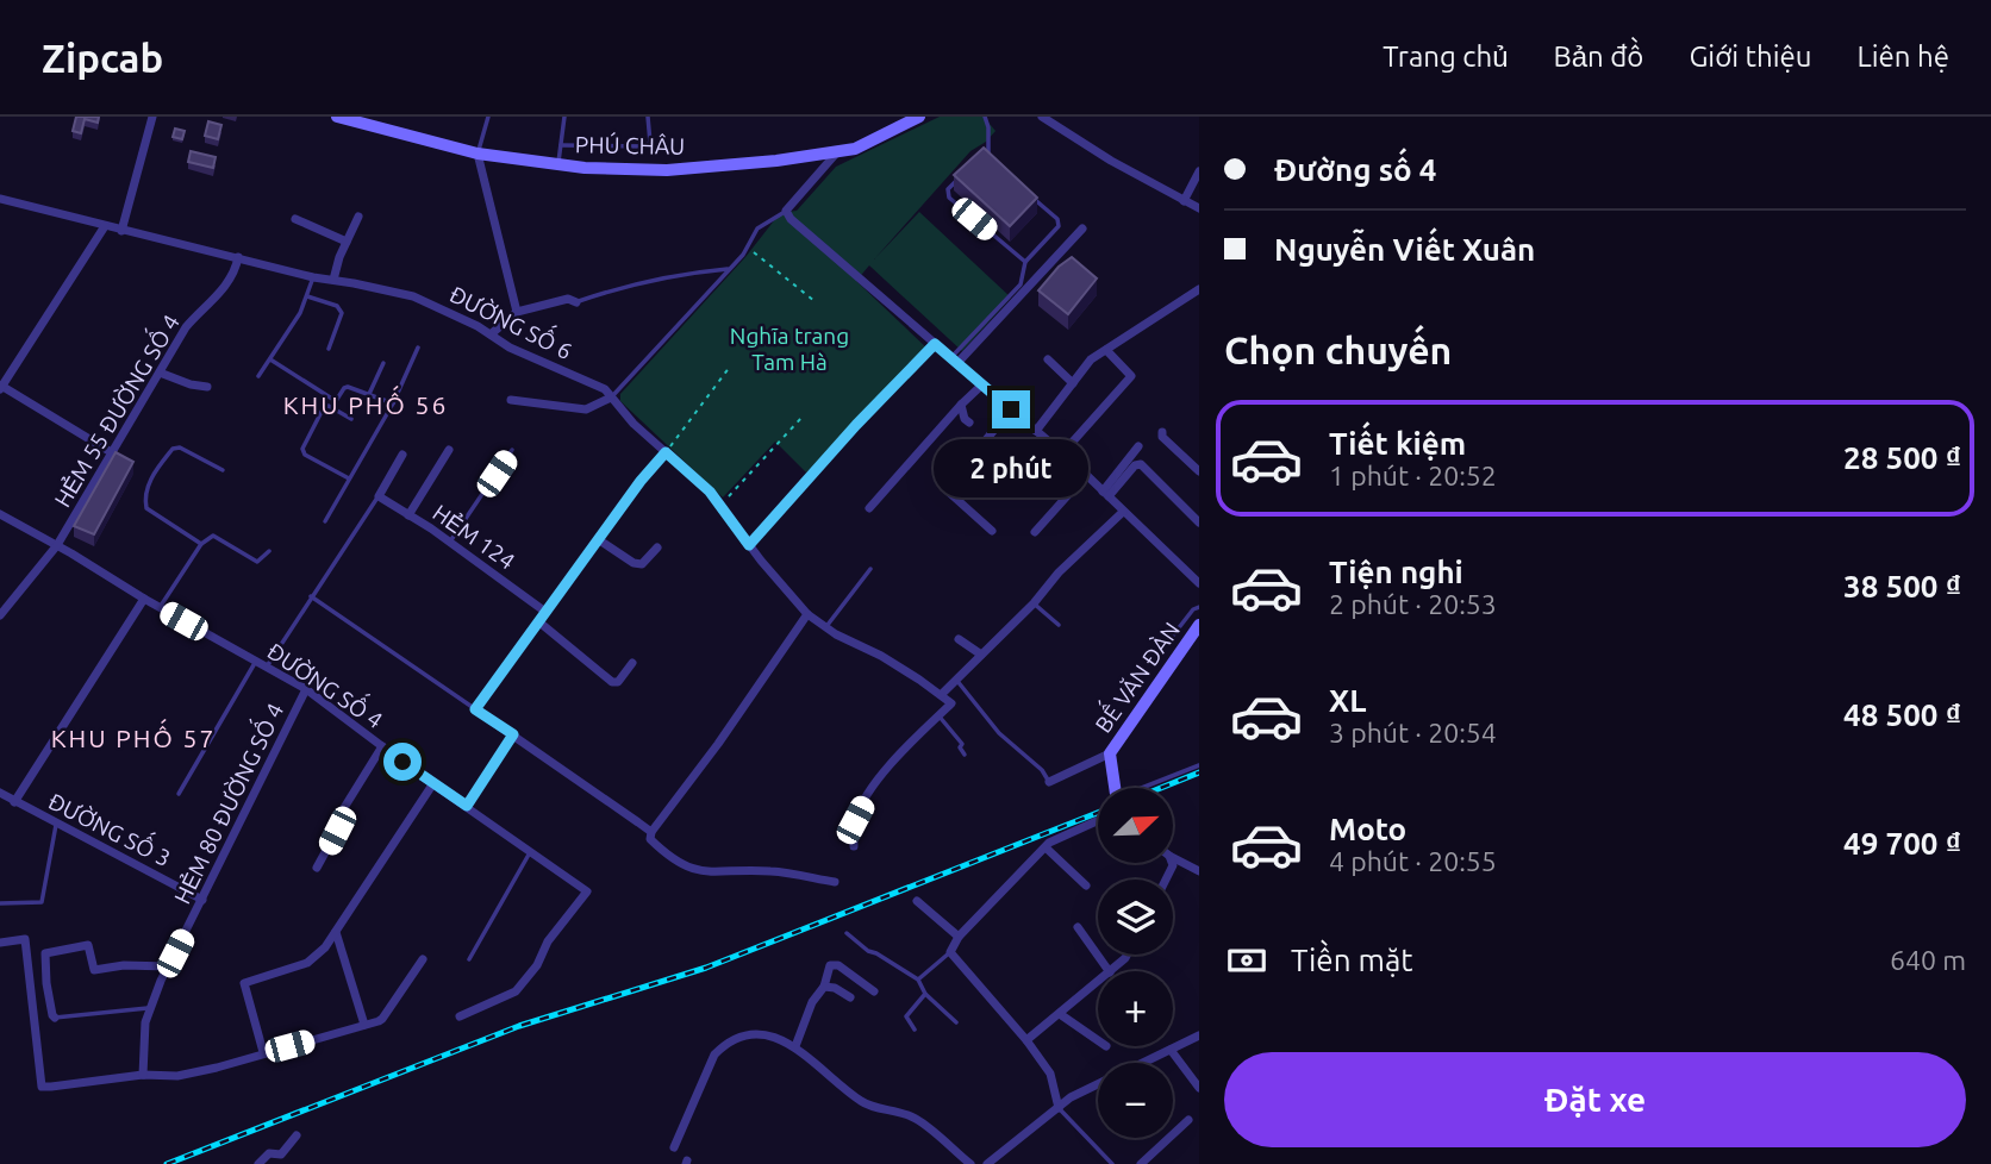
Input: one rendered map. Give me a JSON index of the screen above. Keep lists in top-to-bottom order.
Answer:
{
  "streets": {
    "street": [
      "PHÚ CHÂU",
      "ĐƯỜNG SỐ 6",
      "HẺM 55 ĐƯỜNG SỐ 4",
      "HẺM 124",
      "BẾ VĂN ĐÀN",
      "ĐƯỜNG SỐ 4",
      "HẺM 80 ĐƯỜNG SỐ 4",
      "ĐƯỜNG SỐ 3"
    ]
  },
  "crossings": [
    ["ĐƯỜNG SỐ 6", "HẺM 55 ĐƯỜNG SỐ 4"],
    ["HẺM 55 ĐƯỜNG SỐ 4", "ĐƯỜNG SỐ 4"],
    ["ĐƯỜNG SỐ 4", "HẺM 80 ĐƯỜNG SỐ 4"],
    ["HẺM 80 ĐƯỜNG SỐ 4", "ĐƯỜNG SỐ 3"]
  ],
  "districts": ["KHU PHỐ 56", "KHU PHỐ 57"],
  "parks": ["Nghĩa trang Tam Hà"],
  "north": "top right",
  "page": {
    "header": "Zipcab",
    "nav": [
      "Trang chủ",
      "Bản đồ",
      "Giới thiệu",
      "Liên hệ"
    ],
    "banner": ["Đường số 4", "Nguyễn Viết Xuân"],
    "heading": "Chọn chuyến",
    "list": [
      {
        "name": "Tiết kiệm",
        "note": "1 phút · 20:52",
        "value": "28 500 ₫"
      },
      {
        "name": "Tiện nghi",
        "note": "2 phút · 20:53",
        "value": "38 500 ₫"
      },
      {
        "name": "XL",
        "note": "3 phút · 20:54",
        "value": "48 500 ₫"
      },
      {
        "name": "Moto",
        "note": "4 phút · 20:55",
        "value": "49 700 ₫"
      }
    ],
    "bubble": "2 phút",
    "map_buttons": ["+", "−"],
    "pay": ["Tiền mặt", "640 m"],
    "buttons": "Đặt xe"
  }
}
